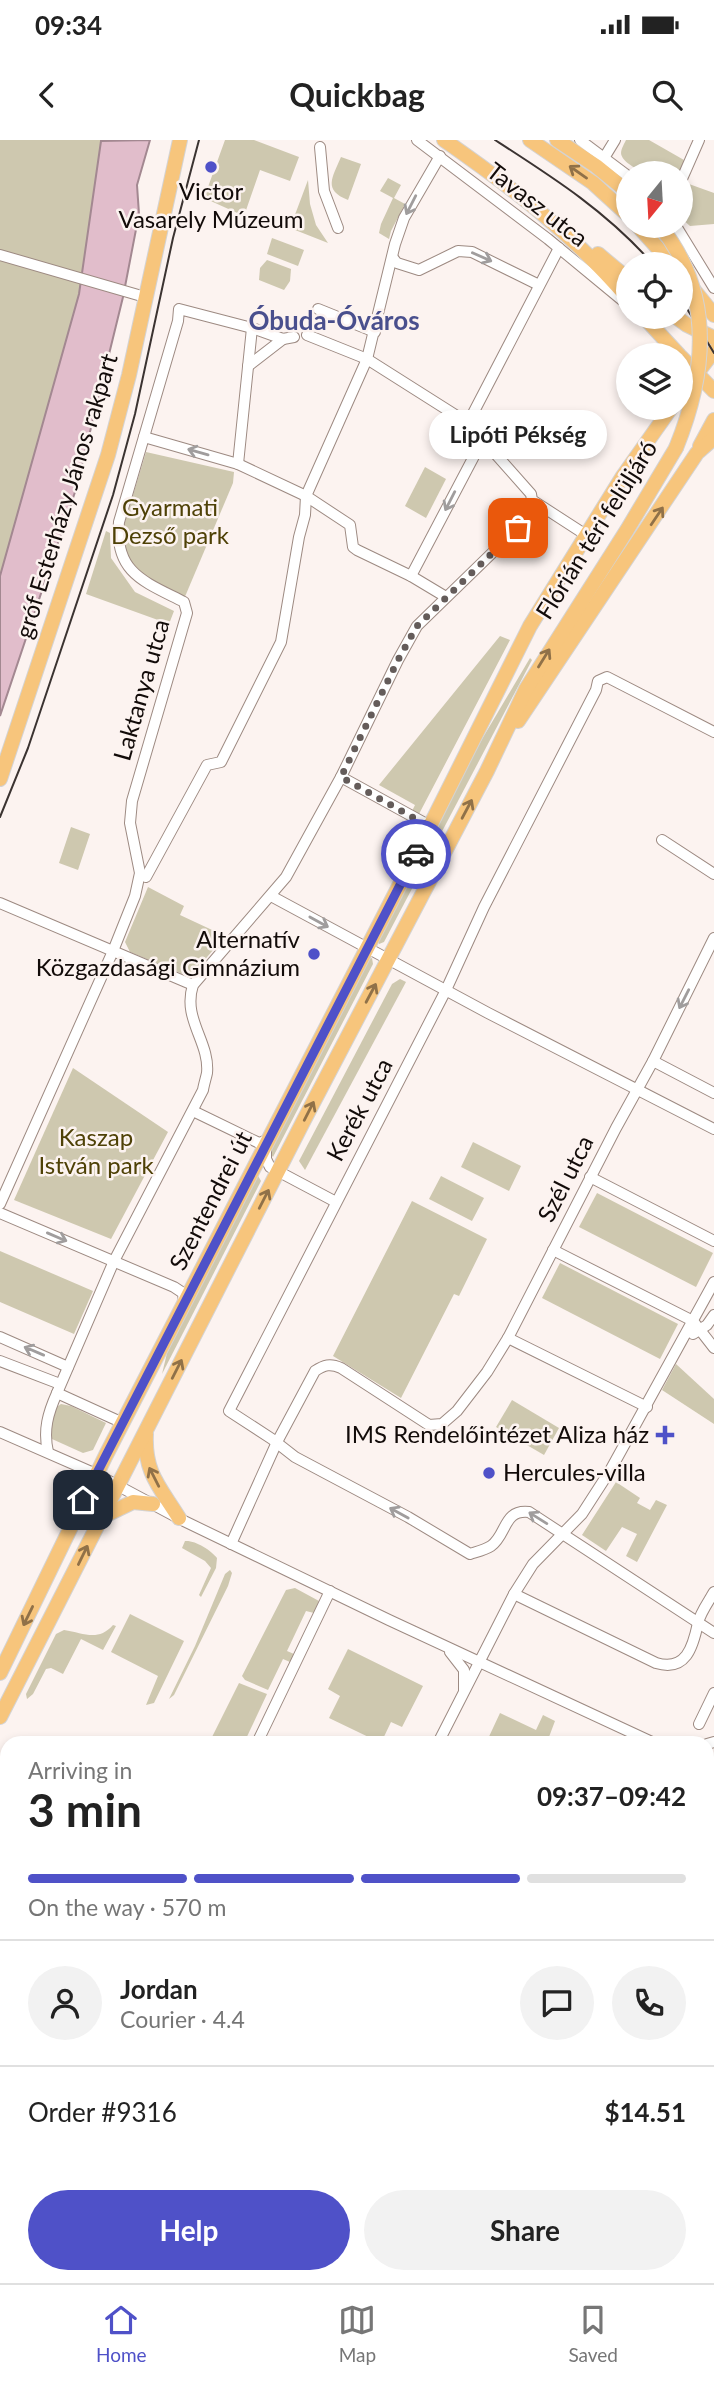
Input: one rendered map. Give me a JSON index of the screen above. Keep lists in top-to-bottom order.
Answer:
{
  "streets": {
    "main road": ["gróf Esterházy János rakpart", "Flórián téri felüljáró", "Szentendrei út"],
    "street": [
      "Tavasz utca",
      "Laktanya utca",
      "Kerék utca",
      "Szél utca"
    ]
  },
  "crossings": [
    ["Flórián téri felüljáró", "Szentendrei út"],
    ["Kerék utca", "Szél utca"]
  ],
  "districts": ["Óbuda-Óváros"],
  "parks": ["Gyarmati Dezső park", "Kaszap István park"],
  "places": {
    "other": [
      "Victor Vasarely Múzeum",
      "Lipóti Pékség",
      "Alternatív Közgazdasági Gimnázium",
      "Hercules-villa"
    ],
    "health": ["IMS Rendelőintézet Aliza ház"]
  },
  "north": "bottom",
  "page": {
    "status": "09:34",
    "header": "Quickbag",
    "bubble": "Lipóti Pékség",
    "heading": ["3 min", "Arriving in", "09:37–09:42"],
    "panel": [
      "Jordan",
      "Courier · 4.4",
      "Order #9316",
      "$14.51"
    ],
    "bar": "On the way · 570 m",
    "buttons": ["Help", "Share"],
    "tabs": ["Home", "Map", "Saved"]
  }
}
